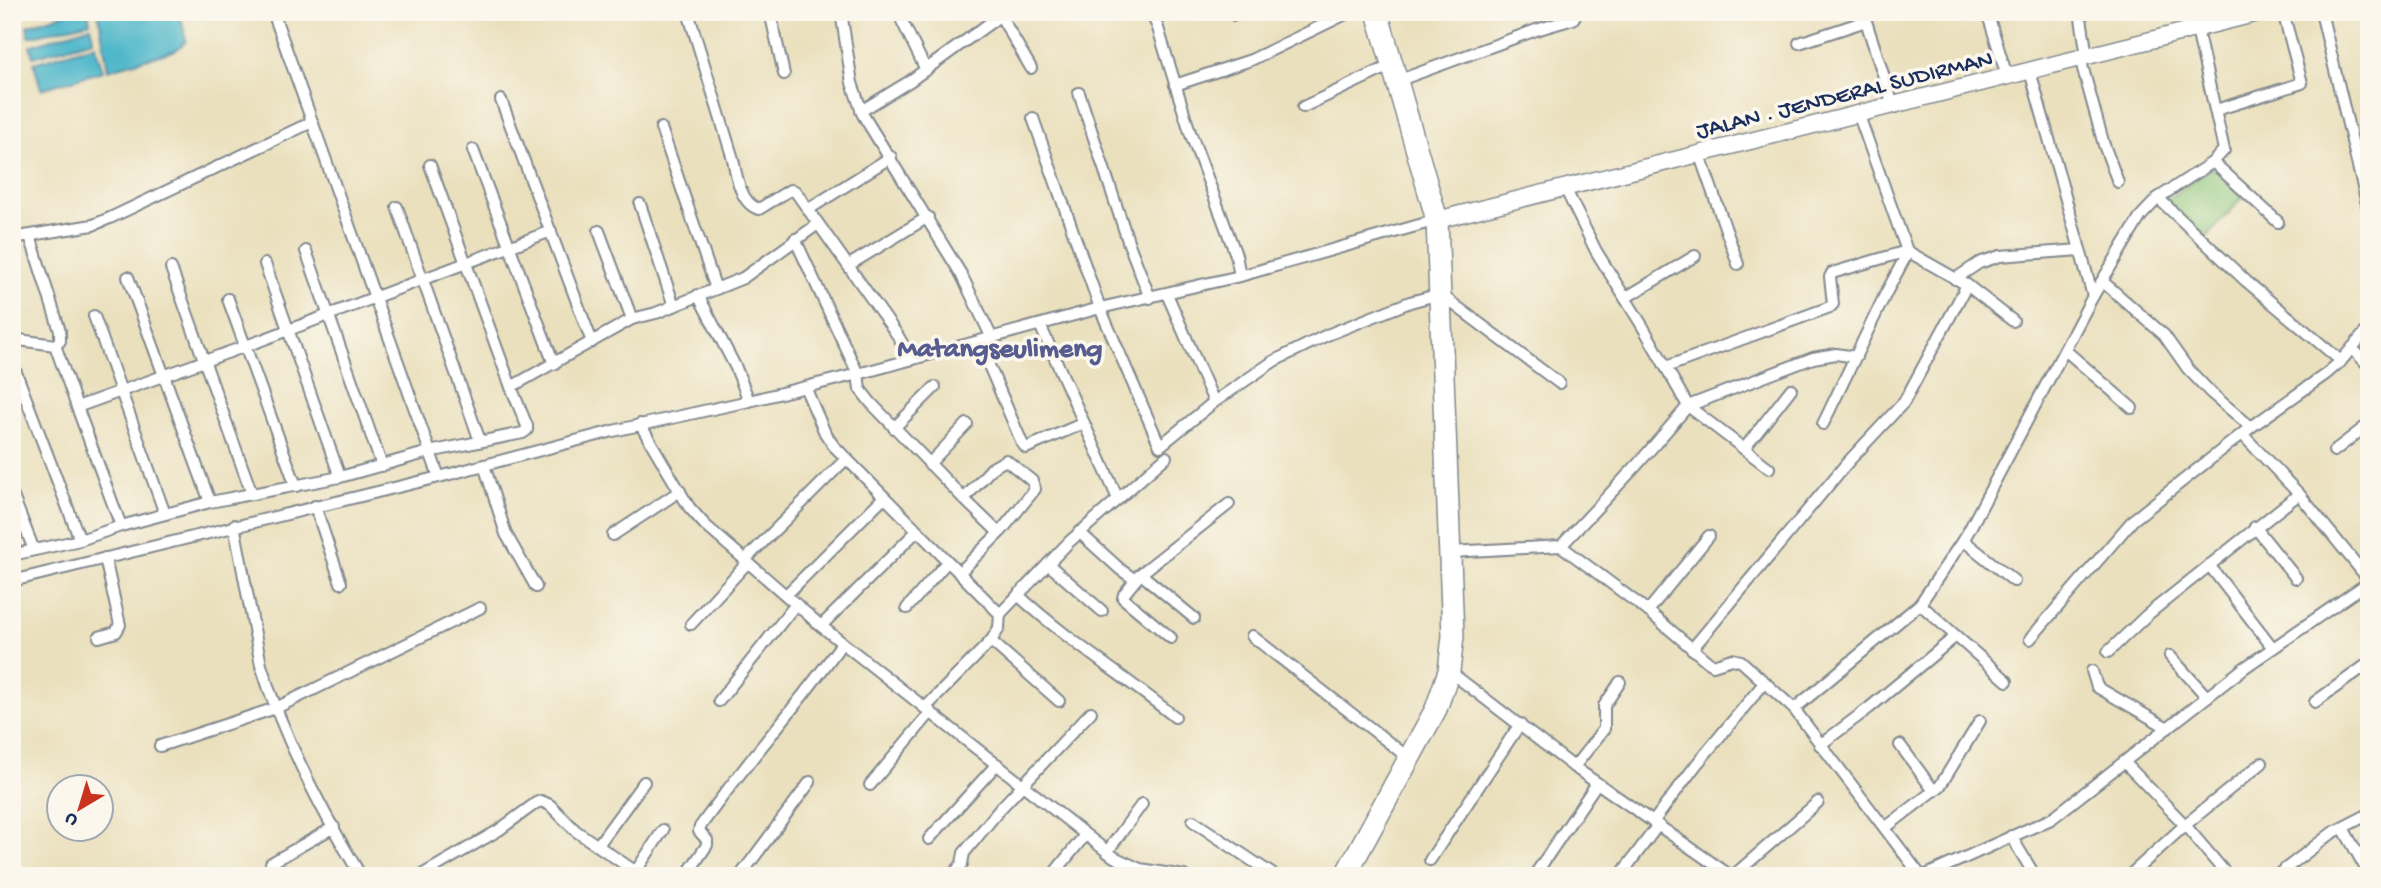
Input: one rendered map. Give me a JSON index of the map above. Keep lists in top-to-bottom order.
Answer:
{
  "streets": {
    "street": ["JALAN . JENDERAL SUDIRMAN"]
  },
  "districts": ["Matangseulimeng"],
  "north": "bottom left"
}
